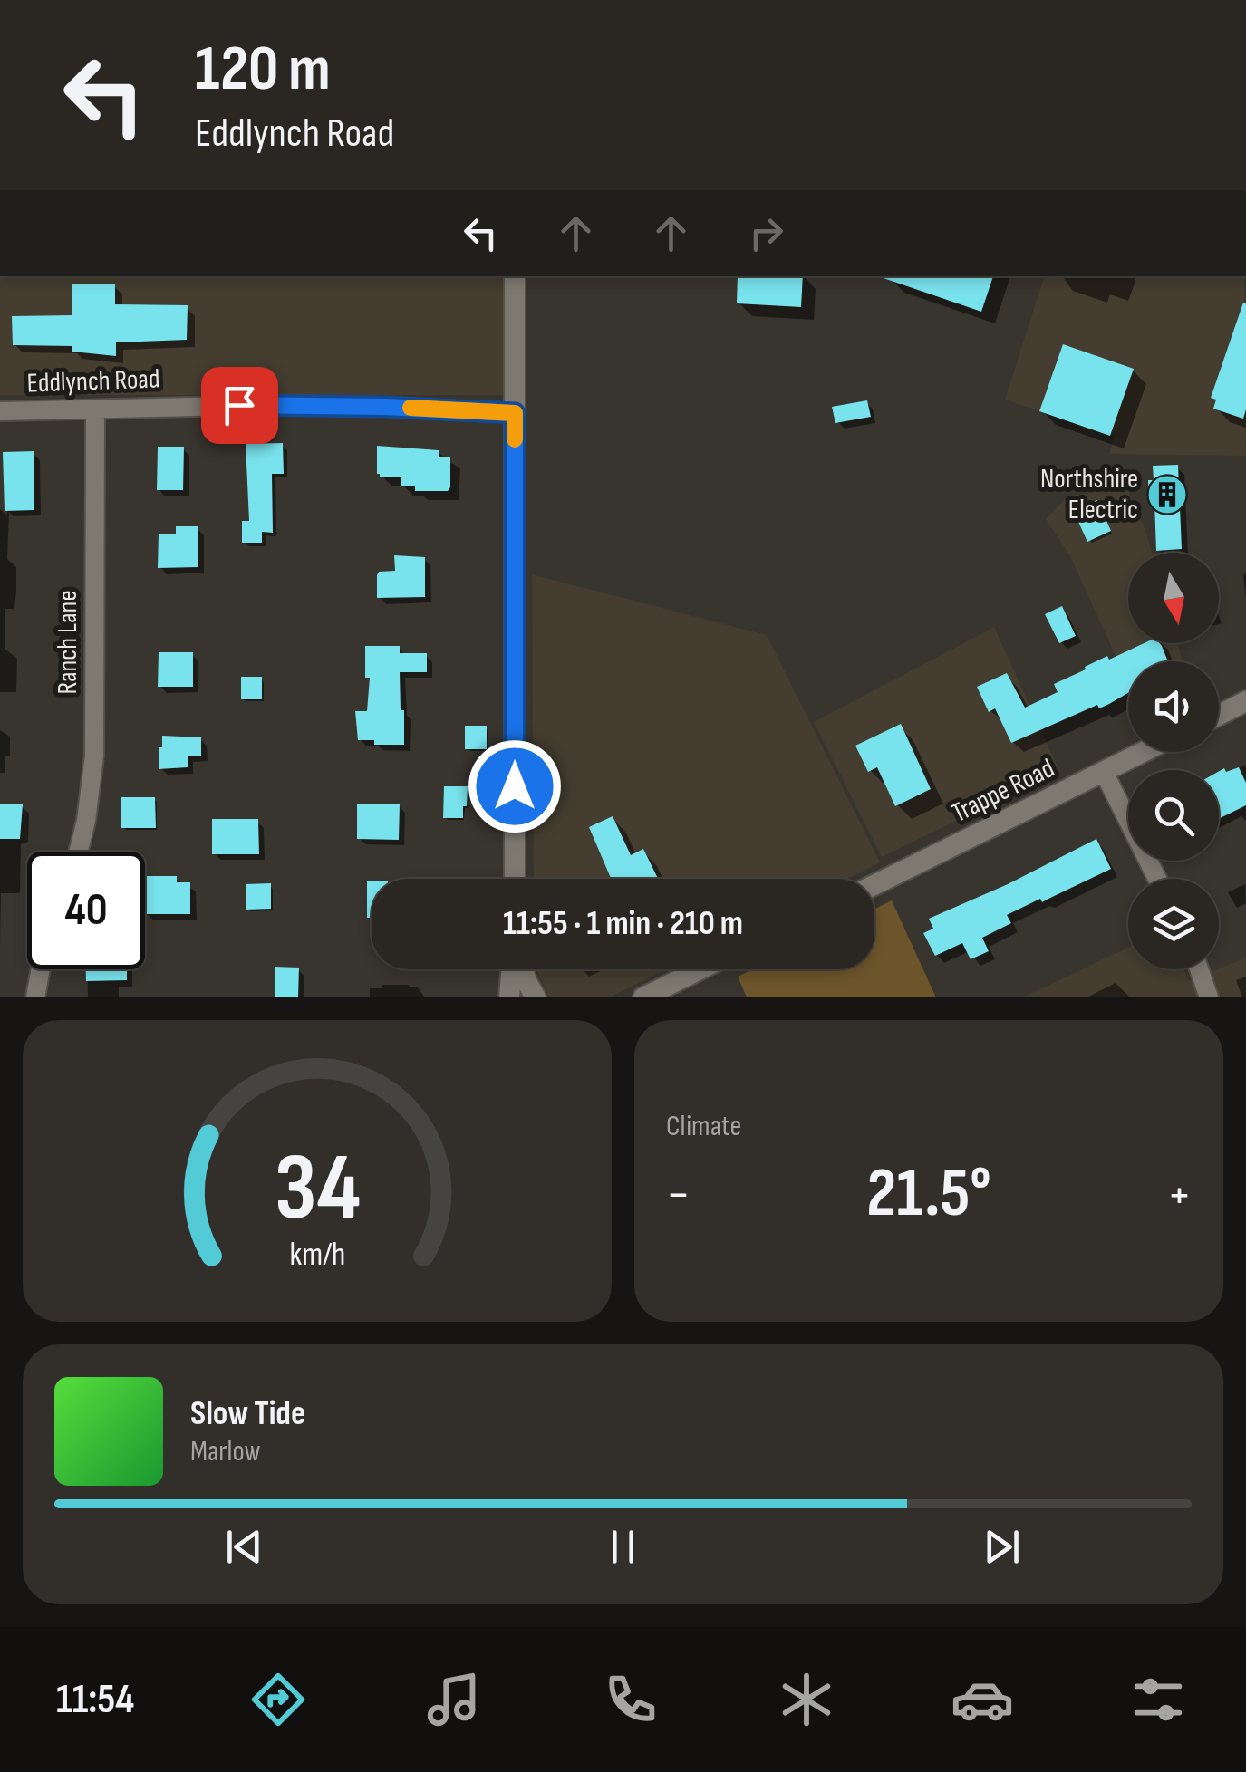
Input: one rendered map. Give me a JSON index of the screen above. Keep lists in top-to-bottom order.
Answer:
{
  "streets": {
    "street": ["Eddlynch Road", "Ranch Lane", "Trappe Road"]
  },
  "crossings": [
    ["Eddlynch Road", "Ranch Lane"]
  ],
  "places": {
    "building": ["Northshire Electric"]
  },
  "north": "bottom",
  "page": {
    "turn": ["120 m", "Eddlynch Road"],
    "limit": "40",
    "trip": "11:55 · 1 min · 210 m",
    "tile": "Climate",
    "heat": ["−", "21.5°", "+"],
    "song": ["Slow Tide", "Marlow"],
    "tabs": "11:54",
    "gauge": ["34", "km/h"]
  }
}
